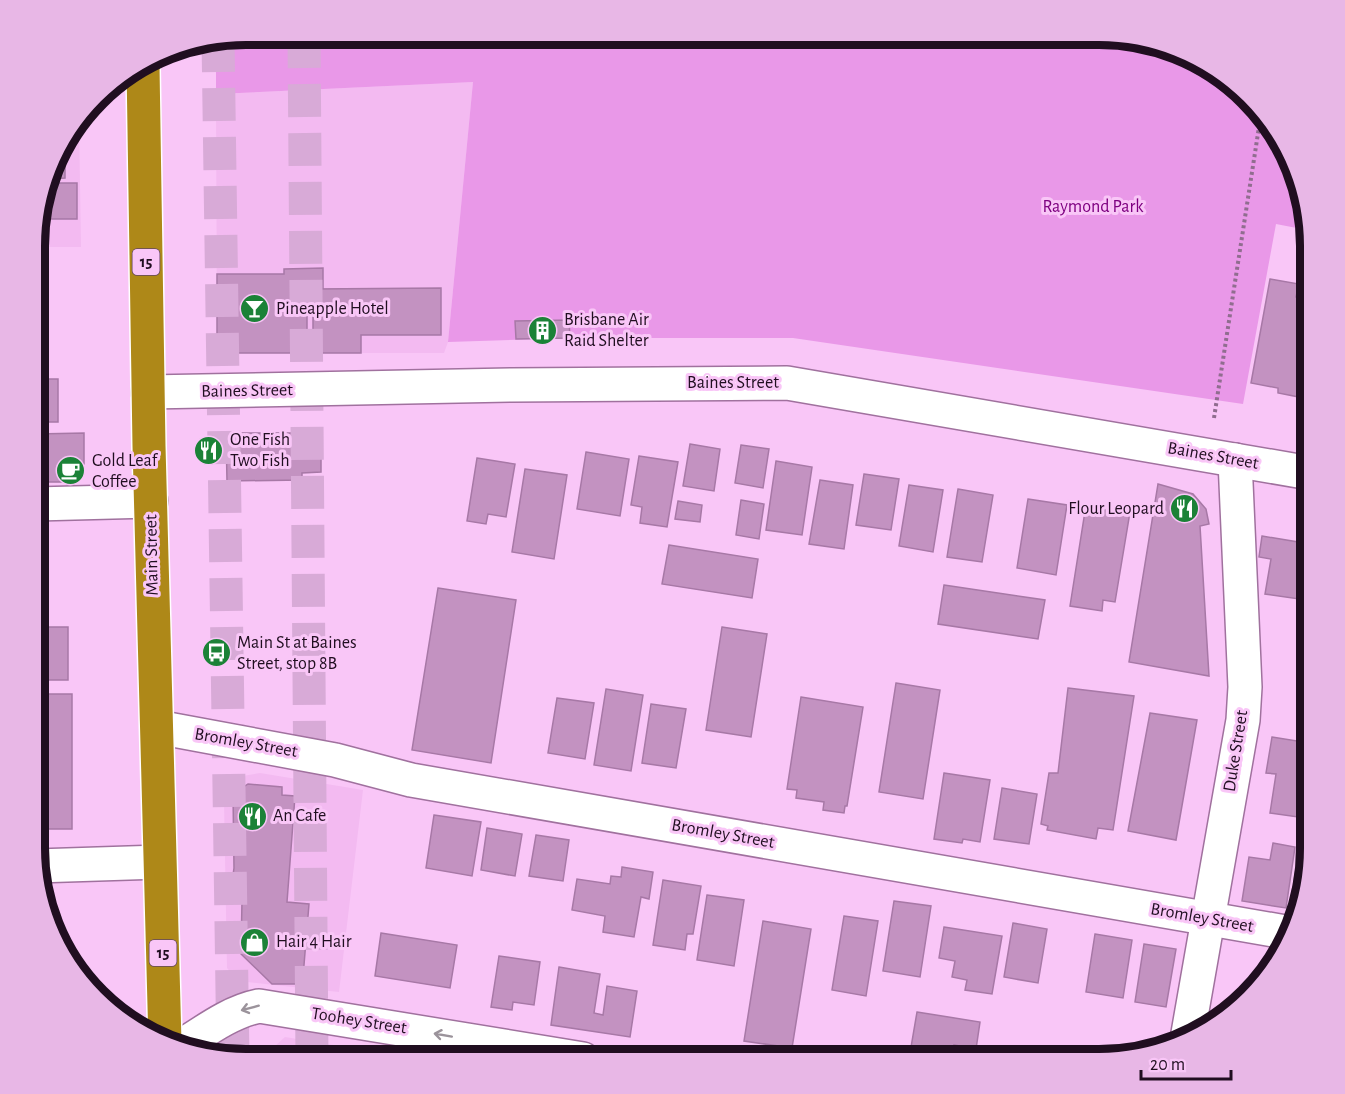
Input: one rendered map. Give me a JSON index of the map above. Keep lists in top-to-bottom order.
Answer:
{
  "streets": {
    "highway": ["15", "Main Street"],
    "street": [
      "Baines Street",
      "Bromley Street",
      "Duke Street",
      "Toohey Street"
    ]
  },
  "crossings": [
    ["Baines Street", "Main Street"],
    ["Baines Street", "Duke Street"],
    ["Main Street", "Bromley Street"],
    ["Bromley Street", "Duke Street"]
  ],
  "one_way": ["Toohey Street"],
  "parks": ["Raymond Park"],
  "places": {
    "bar": ["Pineapple Hotel"],
    "building": ["Brisbane Air Raid Shelter"],
    "restaurant": ["One Fish Two Fish", "Flour Leopard", "An Cafe"],
    "cafe": ["Gold Leaf Coffee"],
    "bus stop": ["Main St at Baines Street, stop 8B"],
    "shop": ["Hair 4 Hair"]
  },
  "scale_bar": "20 m"
}
